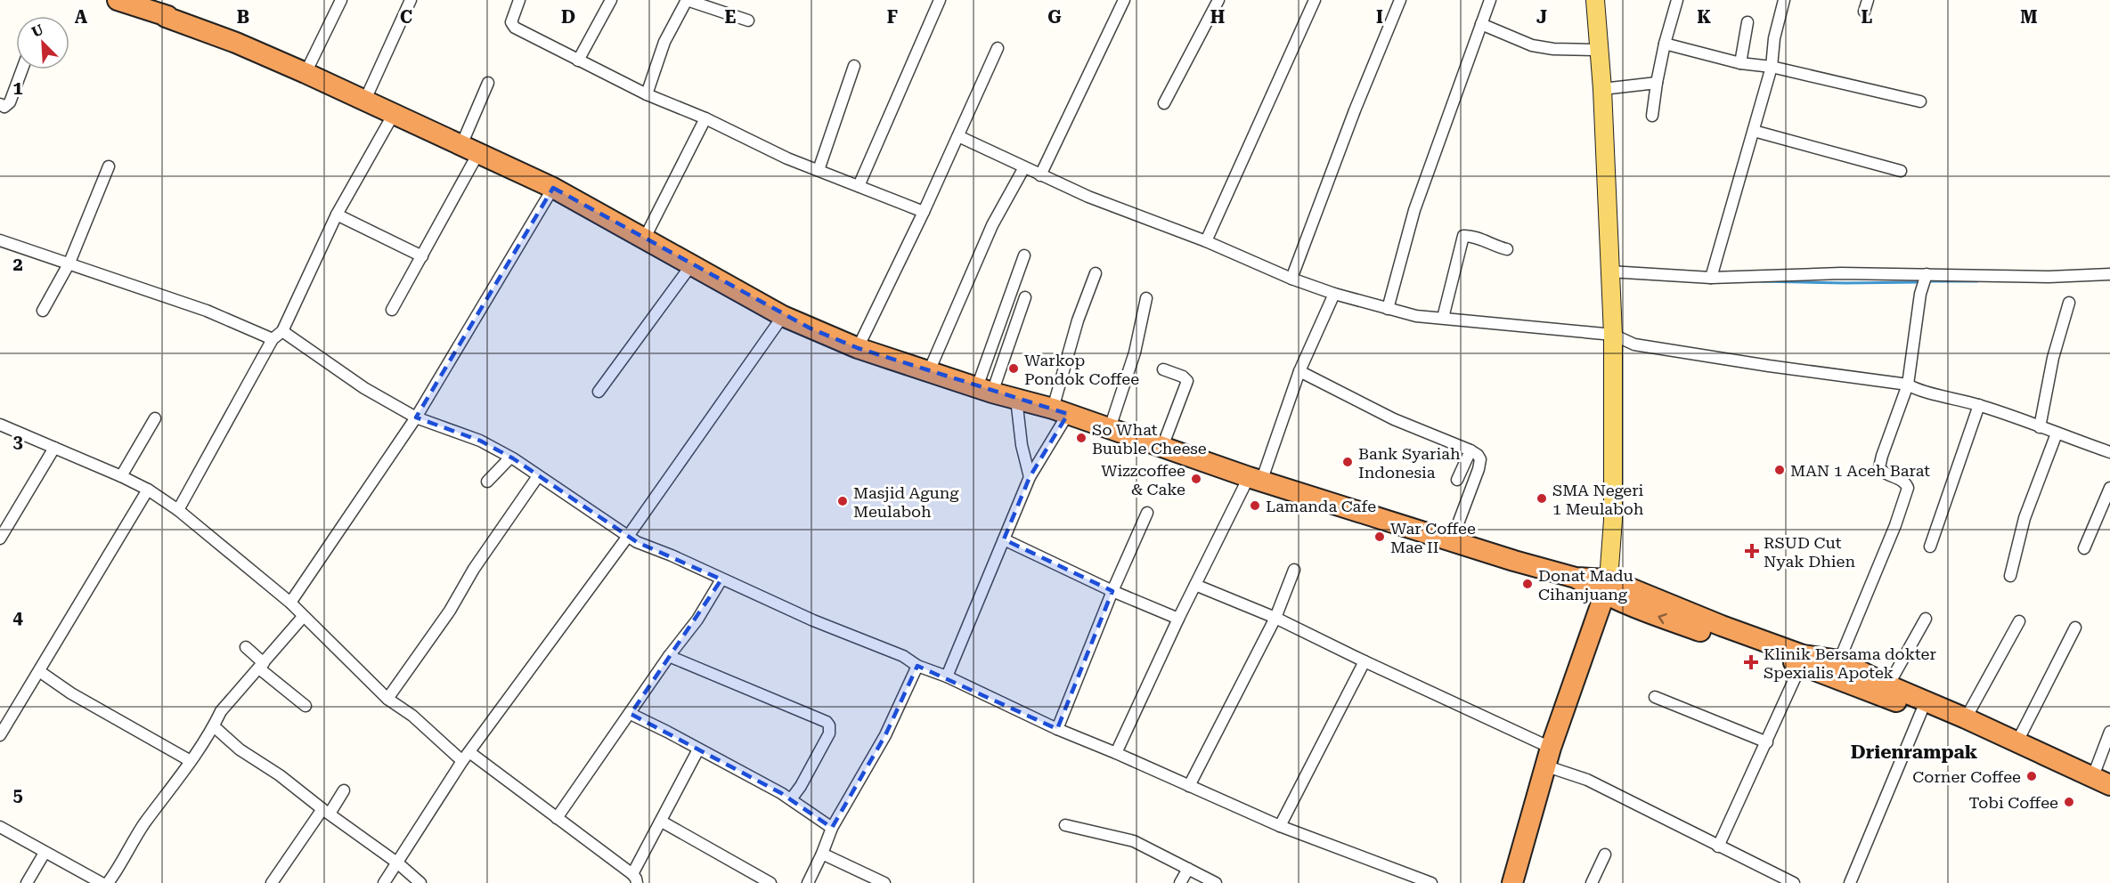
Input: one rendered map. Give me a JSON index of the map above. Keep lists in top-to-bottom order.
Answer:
{
  "districts": ["Drienrampak"],
  "places": {
    "other": [
      "Warkop Pondok Coffee",
      "So What Buuble Cheese",
      "Bank Syariah Indonesia",
      "MAN 1 Aceh Barat",
      "Wizzcoffee & Cake",
      "SMA Negeri 1 Meulaboh",
      "Masjid Agung Meulaboh",
      "Lamanda Cafe",
      "War Coffee Mae II",
      "Donat Madu Cihanjuang",
      "Corner Coffee",
      "Tobi Coffee"
    ],
    "health": ["RSUD Cut Nyak Dhien", "Klinik Bersama dokter Spexialis Apotek"]
  },
  "north": "top left",
  "grid": {
    "columns": [
      "A",
      "B",
      "C",
      "D",
      "E",
      "F",
      "G",
      "H",
      "I",
      "J",
      "K",
      "L",
      "M"
    ],
    "rows": [
      "1",
      "2",
      "3",
      "4",
      "5"
    ]
  }
}
